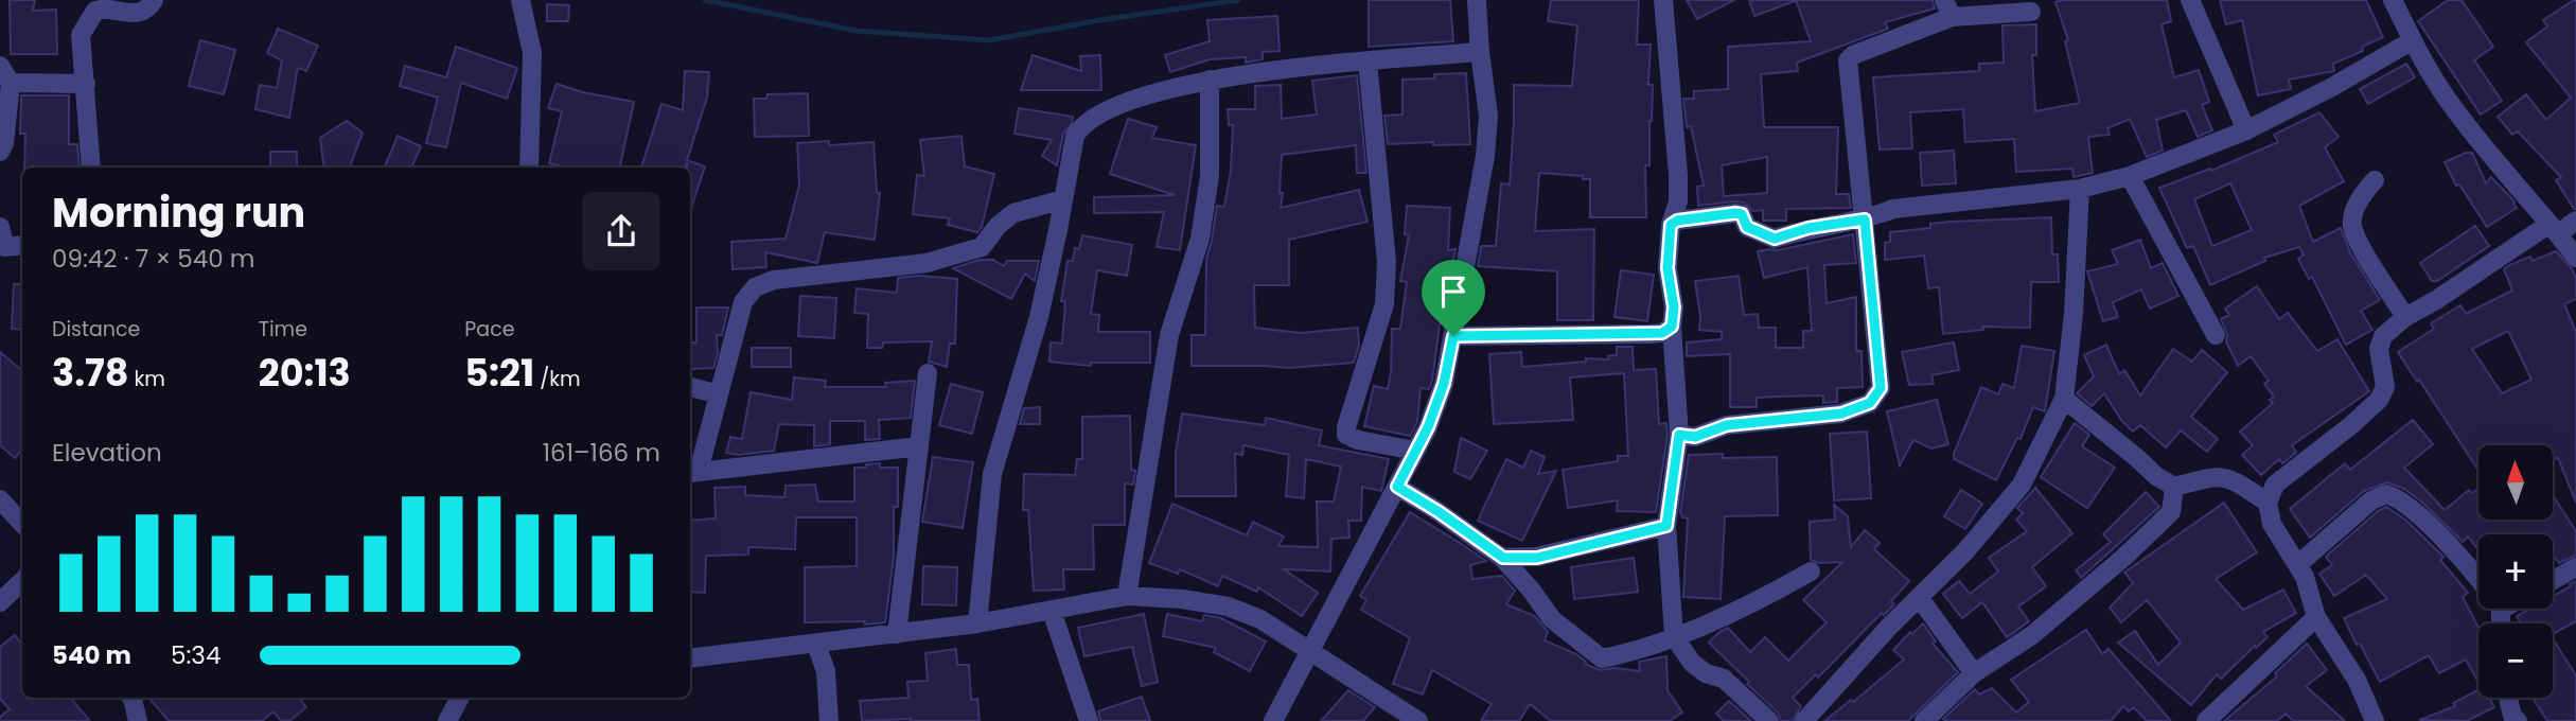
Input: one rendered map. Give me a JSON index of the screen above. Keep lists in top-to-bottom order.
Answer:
{
  "north": "top",
  "page": {
    "heading": ["Morning run", "09:42 · 7 × 540 m"],
    "stats": [
      ["Distance", "3.78 km"],
      ["Time", "20:13"],
      ["Pace", "5:21 /km"]
    ],
    "chart": ["Elevation", "161–166 m"],
    "map_buttons": ["+", "−"],
    "list": [
      {
        "name": "540 m",
        "note": "5:34"
      }
    ]
  }
}
